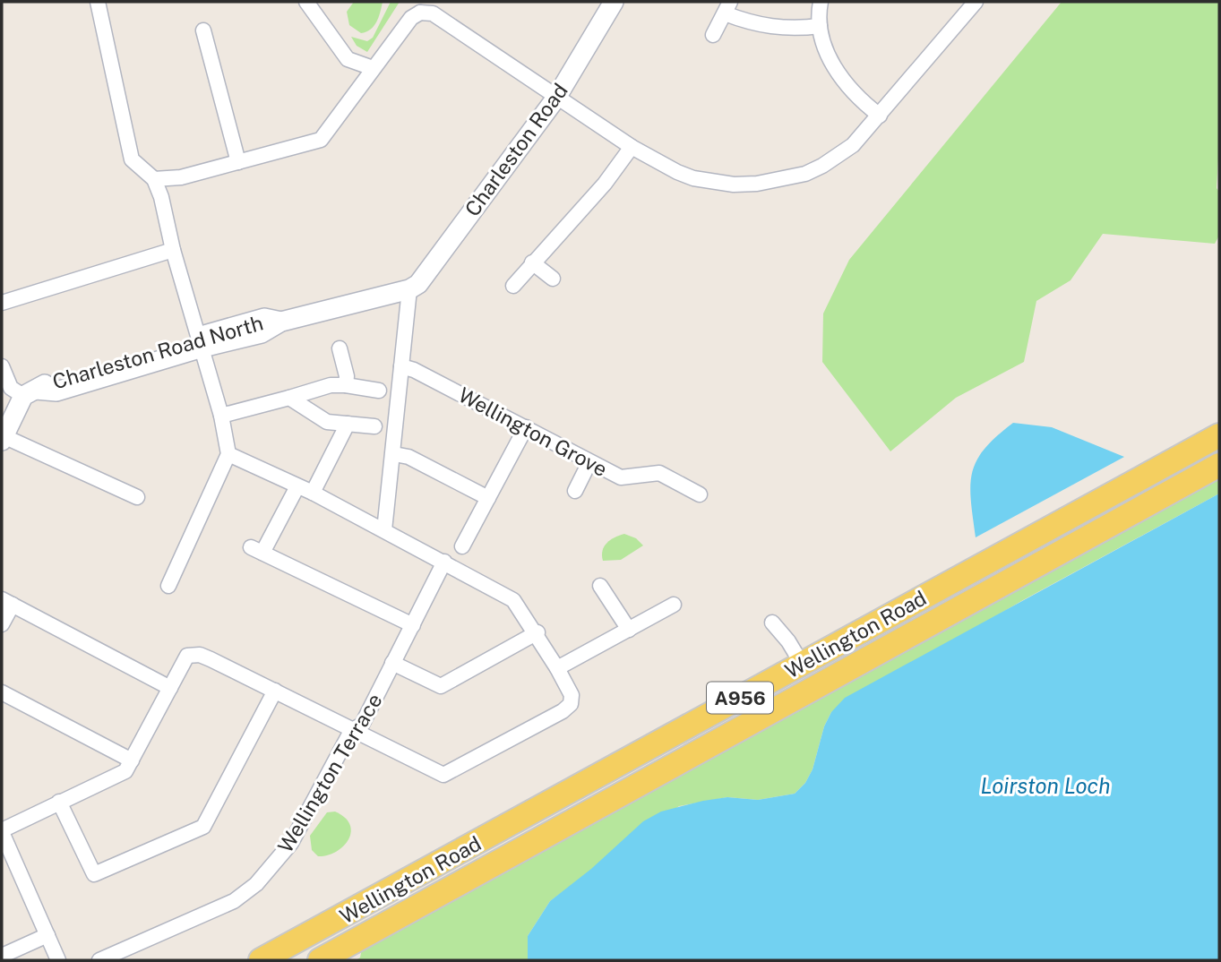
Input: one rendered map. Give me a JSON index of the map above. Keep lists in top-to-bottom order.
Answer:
{
  "streets": {
    "main road": ["Wellington Road", "A956"],
    "street": [
      "Charleston Road",
      "Charleston Road North",
      "Wellington Grove",
      "Wellington Terrace"
    ]
  },
  "crossings": [
    ["Charleston Road", "Charleston Road North"]
  ],
  "water": ["Loirston Loch"]
}
